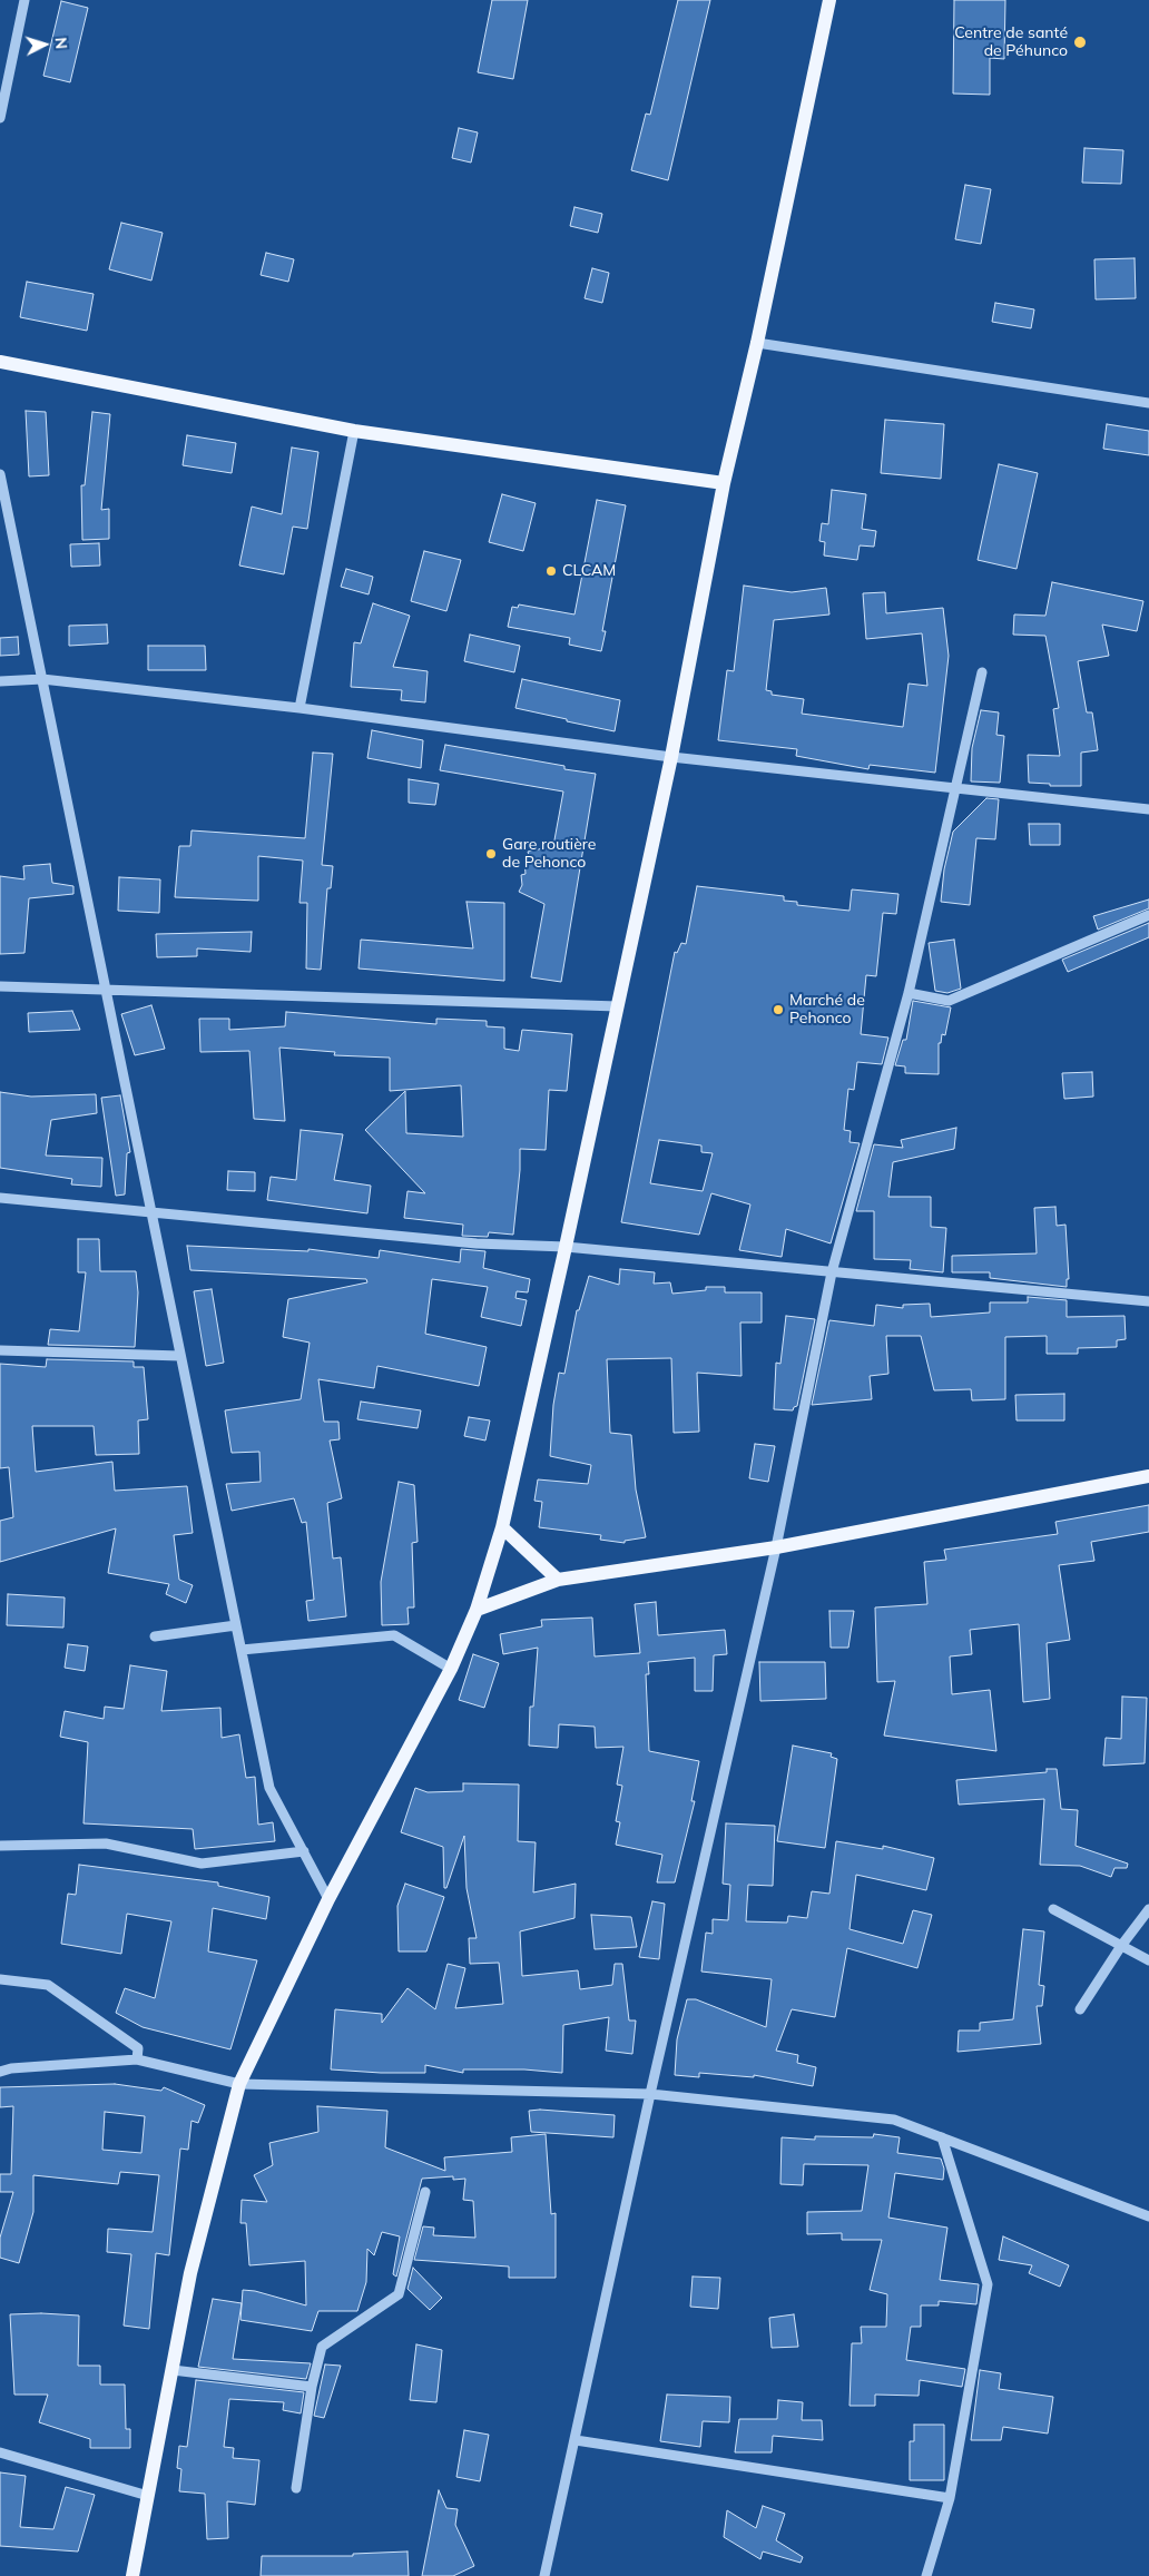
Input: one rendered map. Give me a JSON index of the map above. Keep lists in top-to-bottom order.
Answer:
{
  "places": [
    "Centre de santé de Péhunco",
    "CLCAM",
    "Gare routière de Pehonco",
    "Marché de Pehonco"
  ],
  "north": "right"
}
